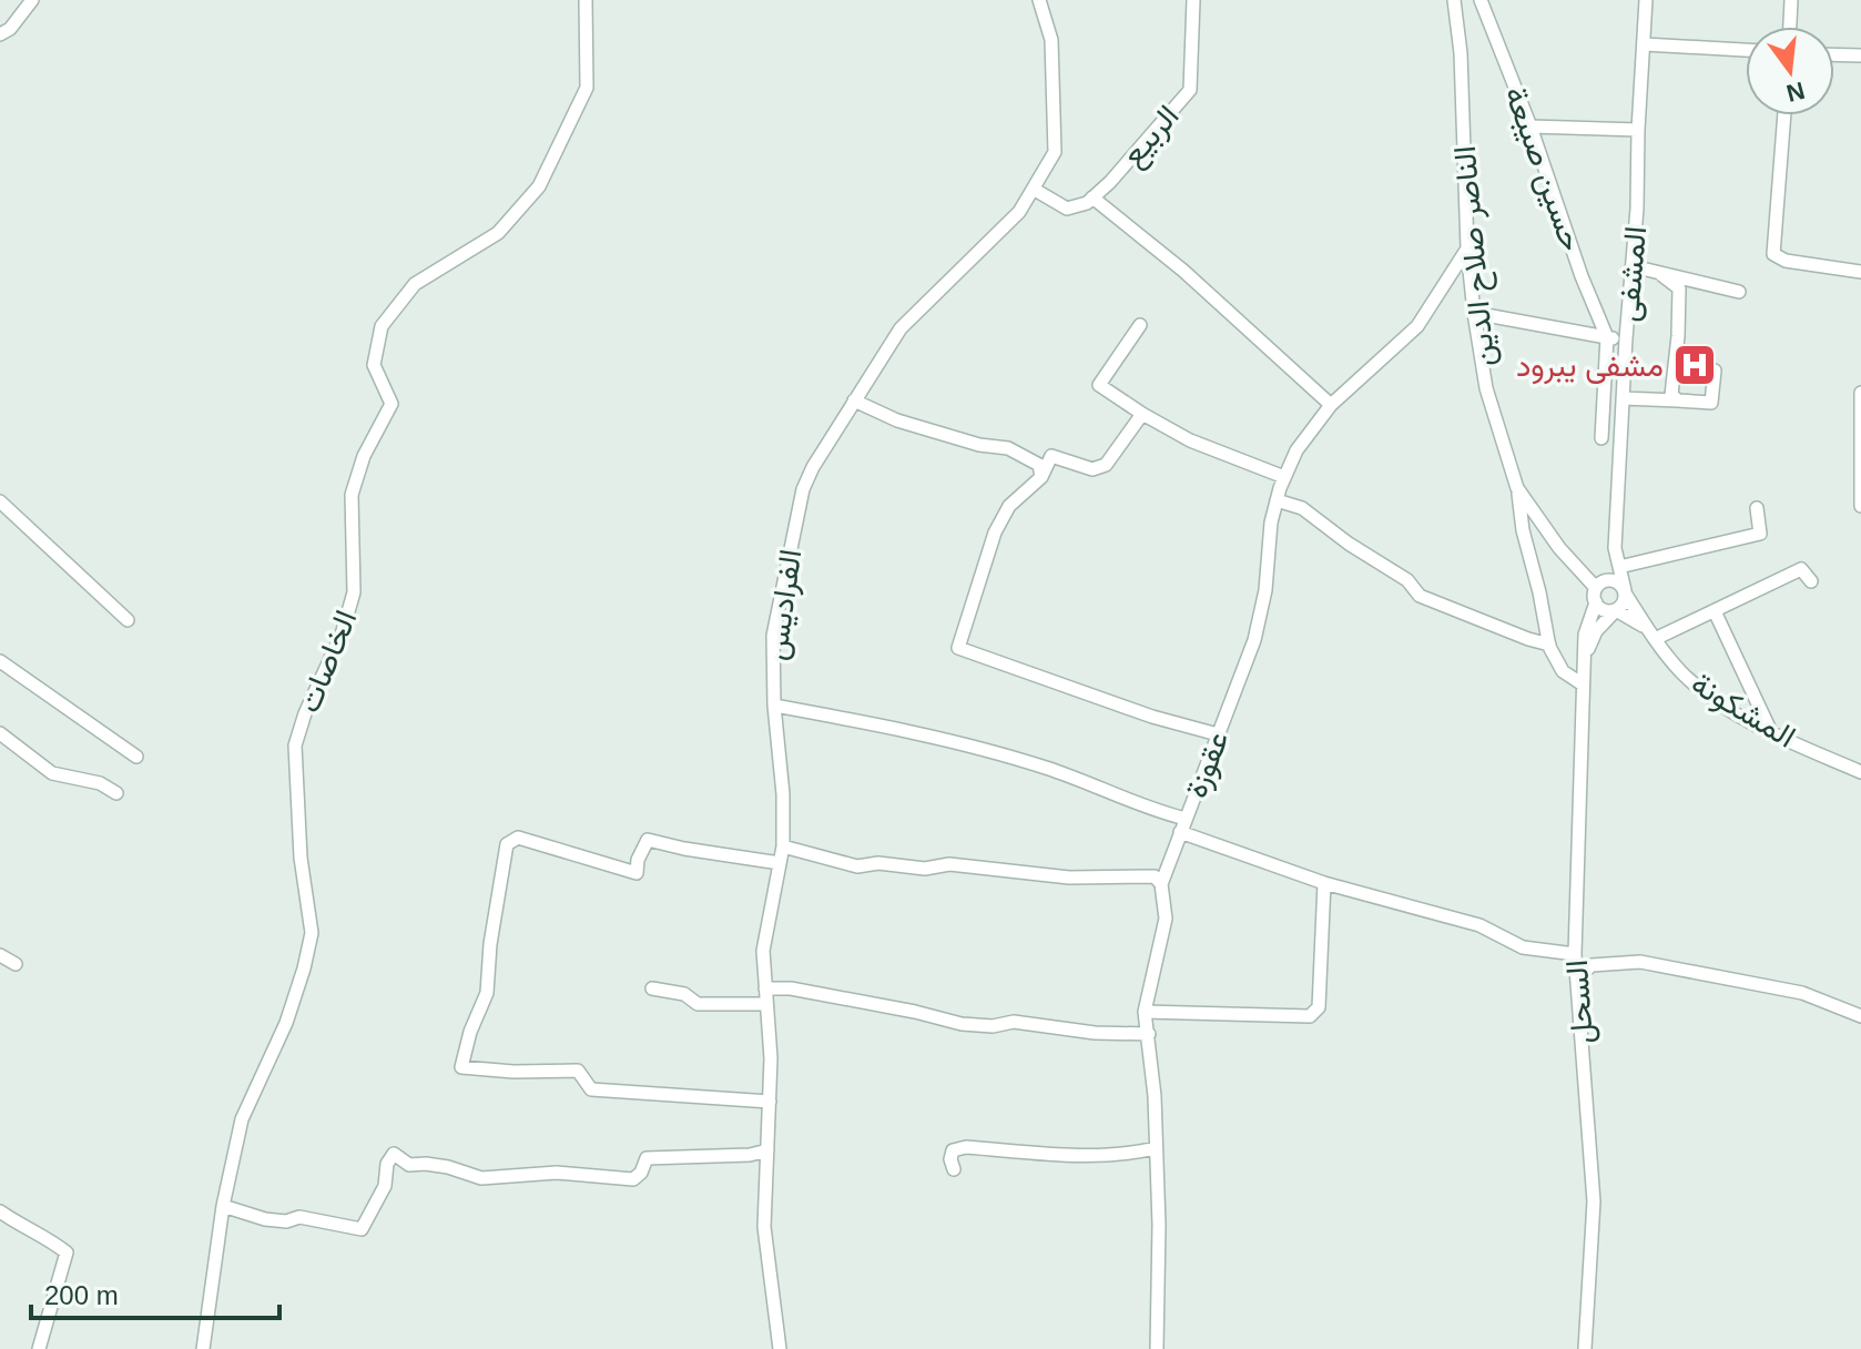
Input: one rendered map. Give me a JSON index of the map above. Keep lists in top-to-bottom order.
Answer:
{
  "streets": {
    "street": [
      "الربيع",
      "حسين صيبعة",
      "الناصر صلاح الدين",
      "المشفى",
      "الفراديس",
      "الخاصات",
      "المشكونة",
      "عقوزة",
      "السحل"
    ]
  },
  "crossings": [
    ["الناصر صلاح الدين", "عقوزة"],
    ["الناصر صلاح الدين", "السحل"]
  ],
  "places": {
    "hospital": ["مشفى يبرود"]
  },
  "scale_bar": "200 m",
  "north": "bottom"
}
